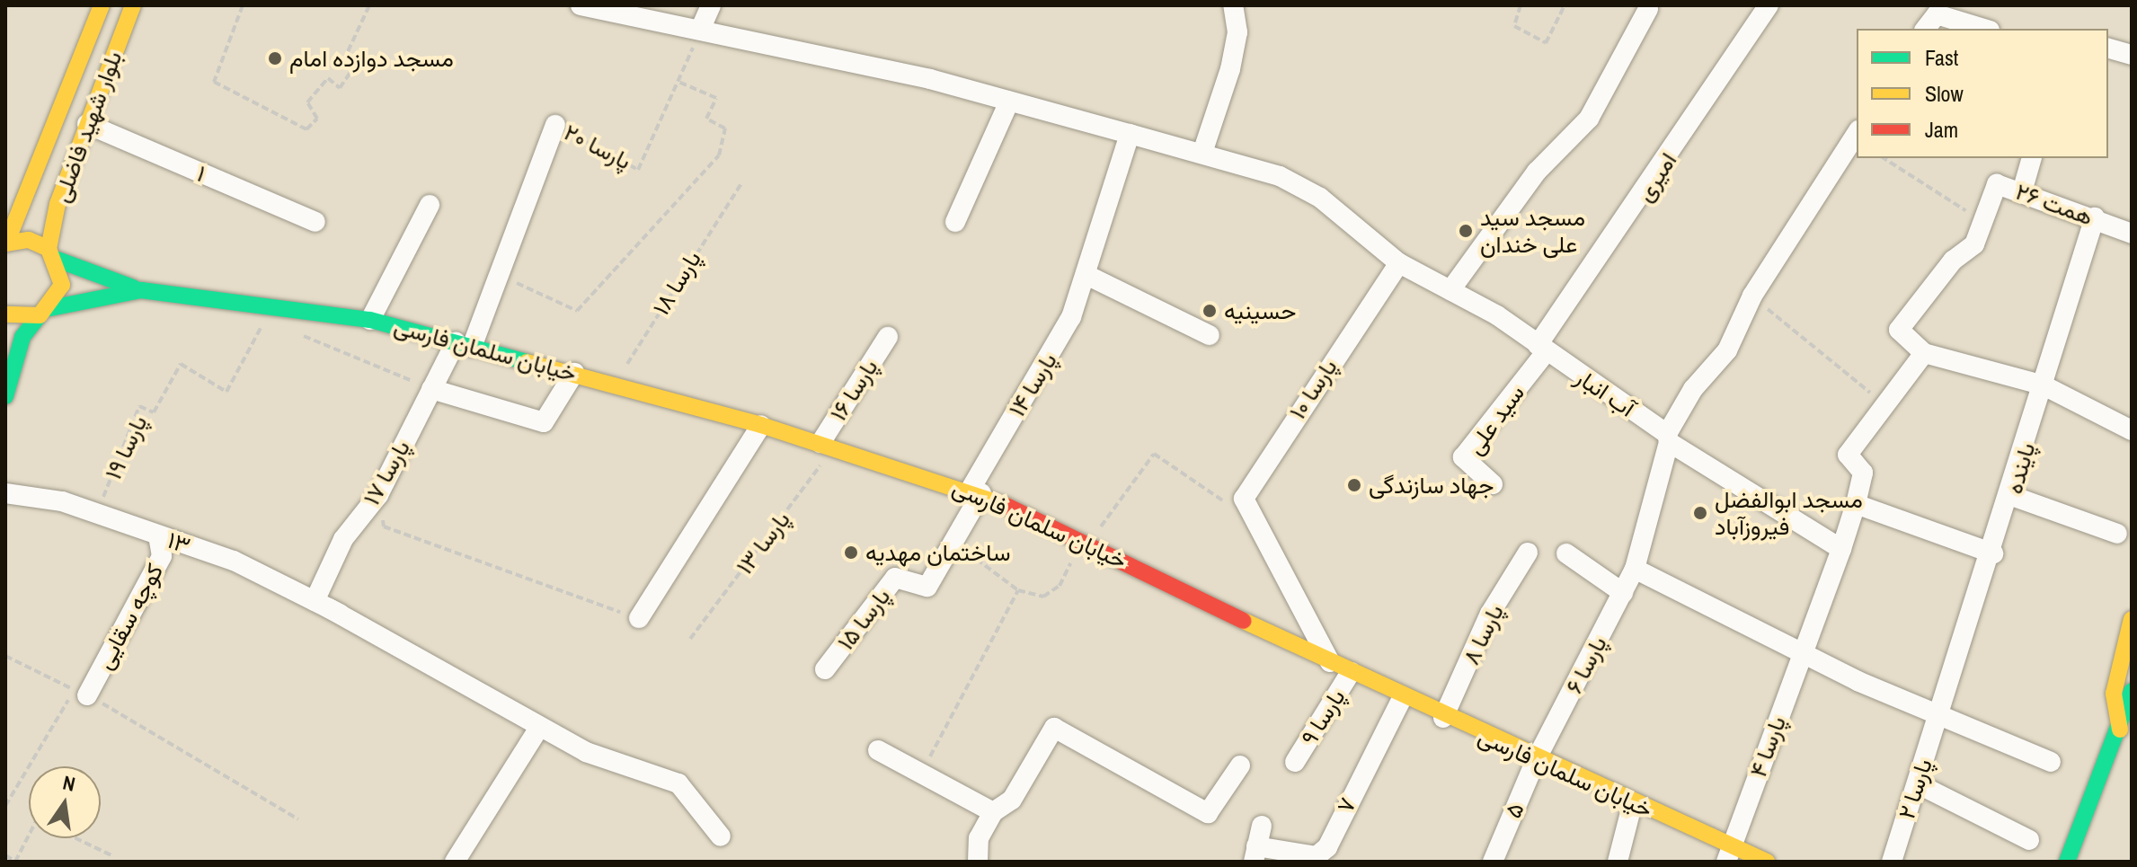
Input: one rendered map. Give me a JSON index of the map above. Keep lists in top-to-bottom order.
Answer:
{
  "streets": {
    "main road": ["بلوار شهید فاضلی", "خیابان سلمان فارسی"],
    "street": [
      "پارسا ۲۰",
      "۱",
      "امیری",
      "همت ۲۶",
      "پارسا ۱۴",
      "پارسا ۱۰",
      "پارسا ۱۶",
      "آب انبار",
      "سید علی",
      "پاینده",
      "پارسا ۱۷",
      "۱۳",
      "کوچه سقایی",
      "پارسا ۱۵",
      "پارسا ۸",
      "پارسا ۶",
      "پارسا ۹",
      "پارسا ۴",
      "پارسا ۲",
      "۷",
      "۵"
    ],
    "path": ["پارسا ۱۸", "پارسا ۱۹", "پارسا ۱۳"]
  },
  "crossings": [
    ["بلوار شهید فاضلی", "۱"],
    ["بلوار شهید فاضلی", "خیابان سلمان فارسی"],
    ["پارسا ۲۰", "خیابان سلمان فارسی"],
    ["پارسا ۲۰", "پارسا ۱۷"],
    ["امیری", "آب انبار"],
    ["امیری", "سید علی"],
    ["همت ۲۶", "پاینده"],
    ["پارسا ۱۸", "خیابان سلمان فارسی"],
    ["خیابان سلمان فارسی", "پارسا ۱۴"],
    ["خیابان سلمان فارسی", "پارسا ۱۰"],
    ["خیابان سلمان فارسی", "پارسا ۱۶"],
    ["خیابان سلمان فارسی", "پارسا ۱۷"],
    ["خیابان سلمان فارسی", "پارسا ۱۳"],
    ["خیابان سلمان فارسی", "پارسا ۱۵"],
    ["خیابان سلمان فارسی", "پارسا ۸"],
    ["خیابان سلمان فارسی", "پارسا ۶"],
    ["خیابان سلمان فارسی", "پارسا ۹"],
    ["خیابان سلمان فارسی", "پارسا ۴"],
    ["خیابان سلمان فارسی", "۷"],
    ["خیابان سلمان فارسی", "۵"],
    ["پارسا ۱۴", "پارسا ۱۵"],
    ["پارسا ۱۶", "پارسا ۱۳"],
    ["آب انبار", "سید علی"],
    ["آب انبار", "پارسا ۶"],
    ["آب انبار", "پارسا ۴"],
    ["پارسا ۱۹", "۱۳"],
    ["پاینده", "پارسا ۲"],
    ["پارسا ۱۷", "۱۳"],
    ["۱۳", "کوچه سقایی"],
    ["پارسا ۶", "۵"]
  ],
  "places": [
    "مسجد دوازده امام",
    "مسجد سید علی خندان",
    "حسینیه",
    "جهاد سازندگی",
    "مسجد ابوالفضل فیروزآباد",
    "ساختمان مهدیه"
  ],
  "legend": ["Fast", "Slow", "Jam"],
  "north": "top"
}
